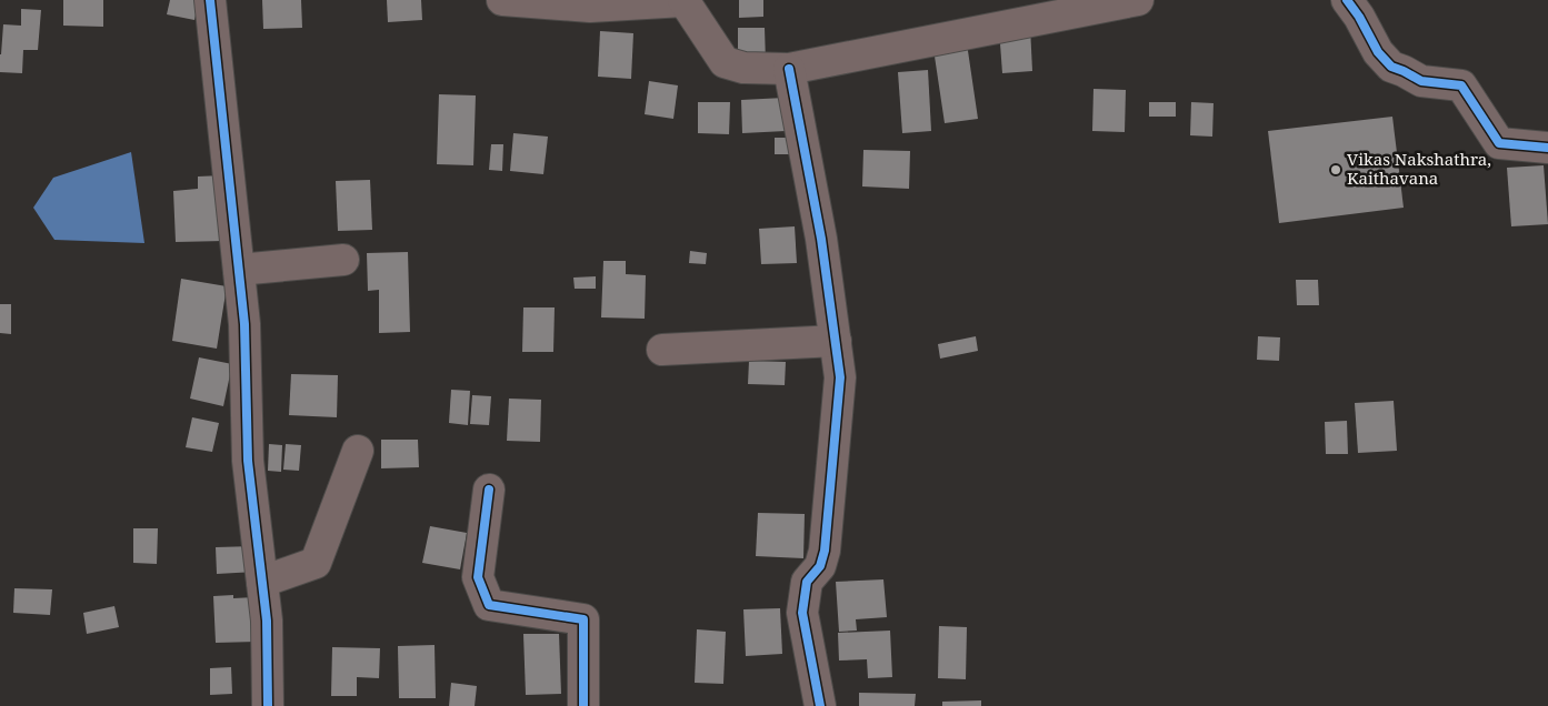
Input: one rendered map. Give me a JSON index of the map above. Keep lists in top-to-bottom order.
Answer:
{
  "places": ["Vikas Nakshathra, Kaithavana"]
}
